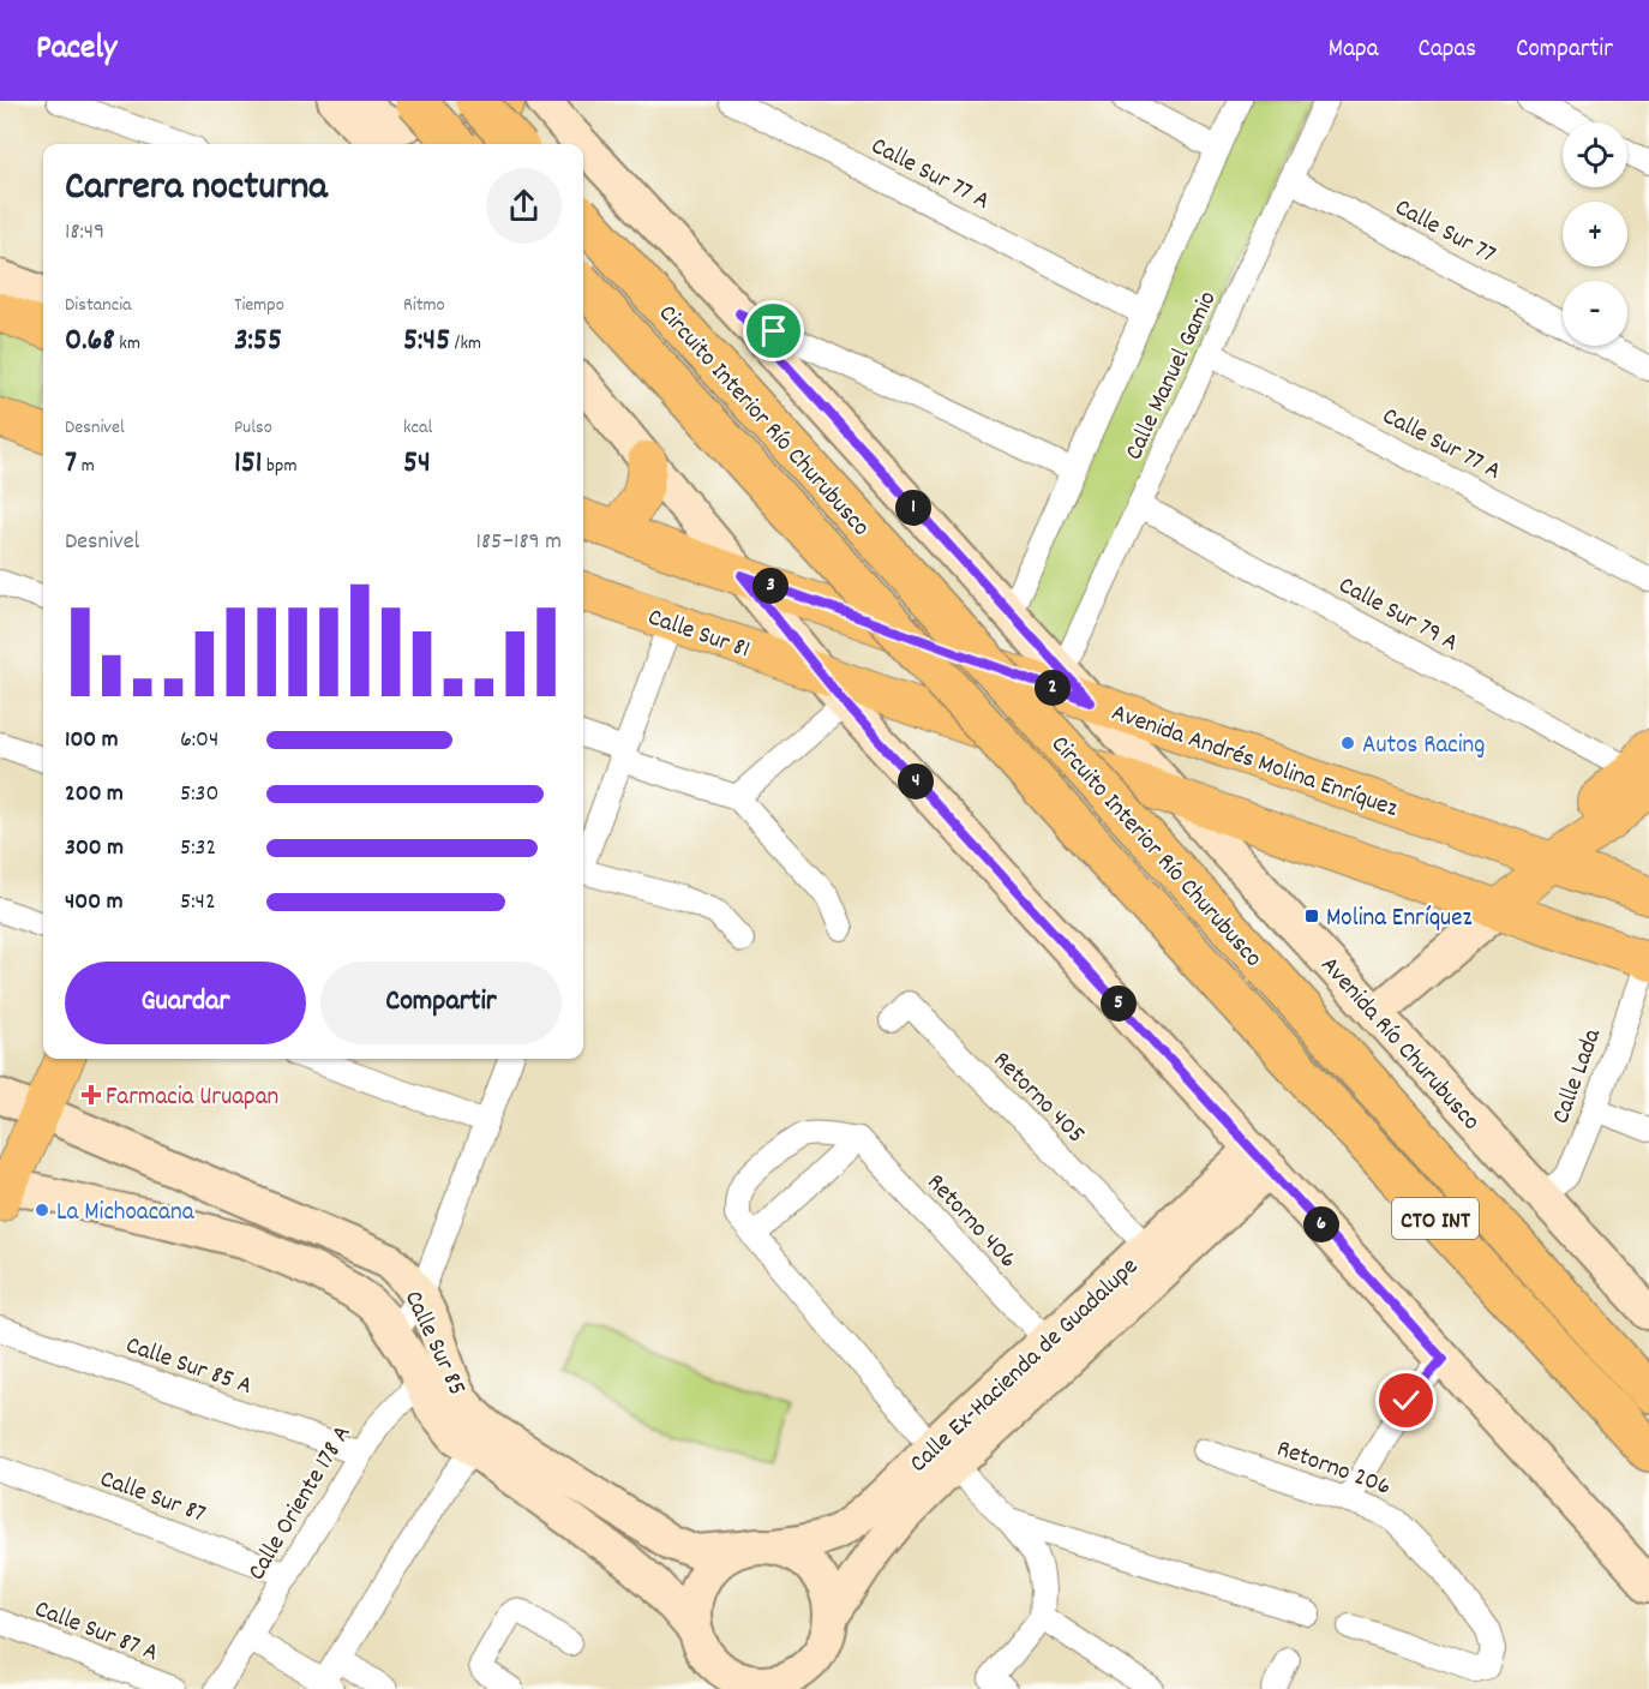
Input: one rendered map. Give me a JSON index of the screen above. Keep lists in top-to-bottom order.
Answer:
{
  "streets": {
    "highway": ["Circuito Interior Río Churubusco", "CTO INT"],
    "main road": ["Calle Sur 81", "Avenida Andrés Molina Enríquez"],
    "street": [
      "Calle Sur 77 A",
      "Calle Sur 77",
      "Calle Manuel Gamio",
      "Calle Sur 79 A",
      "Avenida Río Churubusco",
      "Calle Lada",
      "Retorno 405",
      "Retorno 406",
      "Calle Sur 85",
      "Calle Sur 85 A",
      "Calle Ex-Hacienda de Guadalupe",
      "Retorno 206",
      "Calle Sur 87",
      "Calle Oriente 178 A",
      "Calle Sur 87 A"
    ]
  },
  "crossings": [
    ["Calle Sur 77 A", "Calle Manuel Gamio"],
    ["Calle Sur 77", "Calle Manuel Gamio"],
    ["Calle Manuel Gamio", "Calle Sur 79 A"],
    ["Calle Manuel Gamio", "Avenida Río Churubusco"],
    ["Avenida Andrés Molina Enríquez", "Avenida Río Churubusco"],
    ["Avenida Río Churubusco", "Calle Lada"],
    ["Retorno 405", "Calle Ex-Hacienda de Guadalupe"],
    ["Retorno 406", "Calle Ex-Hacienda de Guadalupe"],
    ["Calle Sur 85", "Calle Ex-Hacienda de Guadalupe"],
    ["Calle Sur 85", "Calle Oriente 178 A"],
    ["Calle Sur 85 A", "Calle Oriente 178 A"],
    ["Calle Sur 87", "Calle Oriente 178 A"]
  ],
  "places": {
    "other": ["Autos Racing", "La Michoacana"],
    "transit": ["Molina Enríquez"],
    "health": ["Farmacia Uruapan"]
  },
  "page": {
    "header": "Pacely",
    "nav": ["Mapa", "Capas", "Compartir"],
    "map_buttons": ["+", "−"],
    "heading": ["Carrera nocturna", "18:49"],
    "stats": [
      ["Distancia", "0.68 km"],
      ["Tiempo", "3:55"],
      ["Ritmo", "5:45 /km"],
      ["Desnivel", "7 m"],
      ["Pulso", "151 bpm"],
      ["kcal", "54"]
    ],
    "pins": [
      "1",
      "3",
      "2",
      "4",
      "5",
      "6"
    ],
    "chart": ["Desnivel", "185–189 m"],
    "list": [
      {
        "name": "100 m",
        "note": "6:04"
      },
      {
        "name": "200 m",
        "note": "5:30"
      },
      {
        "name": "300 m",
        "note": "5:32"
      },
      {
        "name": "400 m",
        "note": "5:42"
      }
    ],
    "buttons": ["Guardar", "Compartir"]
  }
}
